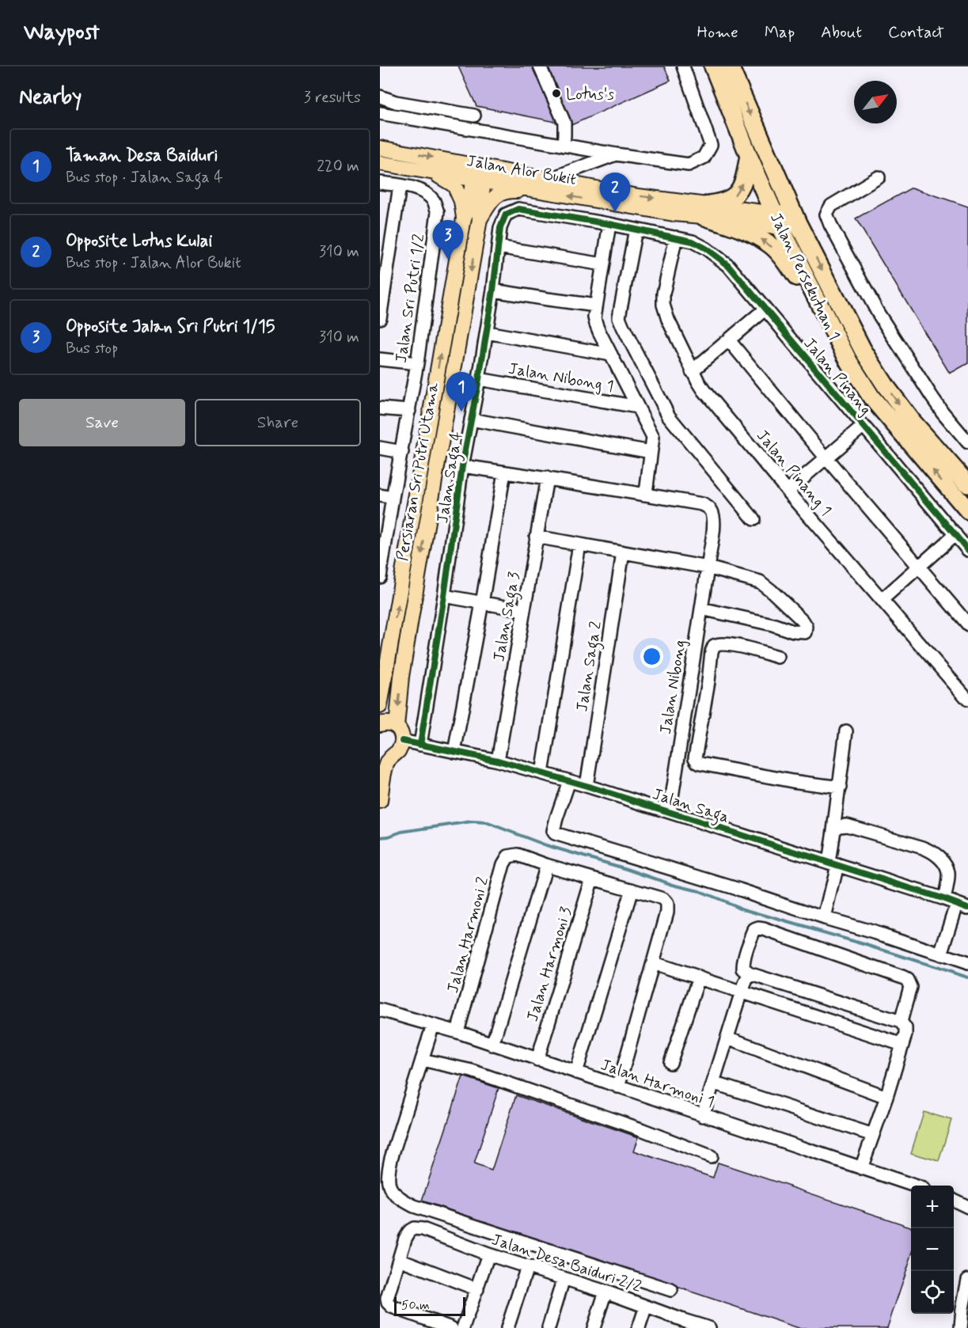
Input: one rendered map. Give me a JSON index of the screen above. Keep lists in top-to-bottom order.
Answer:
{
  "streets": {
    "highway": ["Jalan Persekutuan 1"],
    "main road": ["Jalan Alor Bukit", "Persiaran Sri Putri Utama"],
    "street": [
      "Jalan Sri Putri 1/2",
      "Jalan Pinang",
      "Jalan Nibong 1",
      "Jalan Pinang 1",
      "Jalan Saga 4",
      "Jalan Saga 3",
      "Jalan Saga 2",
      "Jalan Nibong",
      "Jalan Saga",
      "Jalan Harmoni 2",
      "Jalan Harmoni 3",
      "Jalan Harmoni 1",
      "Jalan Desa Baiduri 2/2"
    ]
  },
  "crossings": [
    ["Jalan Alor Bukit", "Jalan Persekutuan 1"],
    ["Jalan Alor Bukit", "Persiaran Sri Putri Utama"],
    ["Jalan Pinang", "Jalan Pinang 1"],
    ["Jalan Pinang", "Jalan Saga 4"],
    ["Jalan Nibong 1", "Jalan Saga 4"],
    ["Jalan Saga 4", "Jalan Saga"],
    ["Jalan Saga 3", "Jalan Saga"],
    ["Jalan Saga 2", "Jalan Saga"],
    ["Jalan Nibong", "Jalan Saga"],
    ["Jalan Harmoni 2", "Jalan Harmoni 1"],
    ["Jalan Harmoni 3", "Jalan Harmoni 1"]
  ],
  "places": ["Lotus's"],
  "scale_bar": "50 m",
  "north": "top right",
  "page": {
    "header": "Waypost",
    "nav": [
      "Home",
      "Map",
      "About",
      "Contact"
    ],
    "heading": ["Nearby", "3 results"],
    "list": [
      {
        "mark": "1",
        "name": "Taman Desa Baiduri",
        "note": "Bus stop · Jalan Saga 4",
        "value": "220 m"
      },
      {
        "mark": "2",
        "name": "Opposite Lotus Kulai",
        "note": "Bus stop · Jalan Alor Bukit",
        "value": "310 m"
      },
      {
        "mark": "3",
        "name": "Opposite Jalan Sri Putri 1/15",
        "note": "Bus stop",
        "value": "310 m"
      }
    ],
    "pins": ["2", "3", "1"],
    "buttons": ["Save", "Share"],
    "map_buttons": ["+", "−"],
    "scale": "50 m"
  }
}
